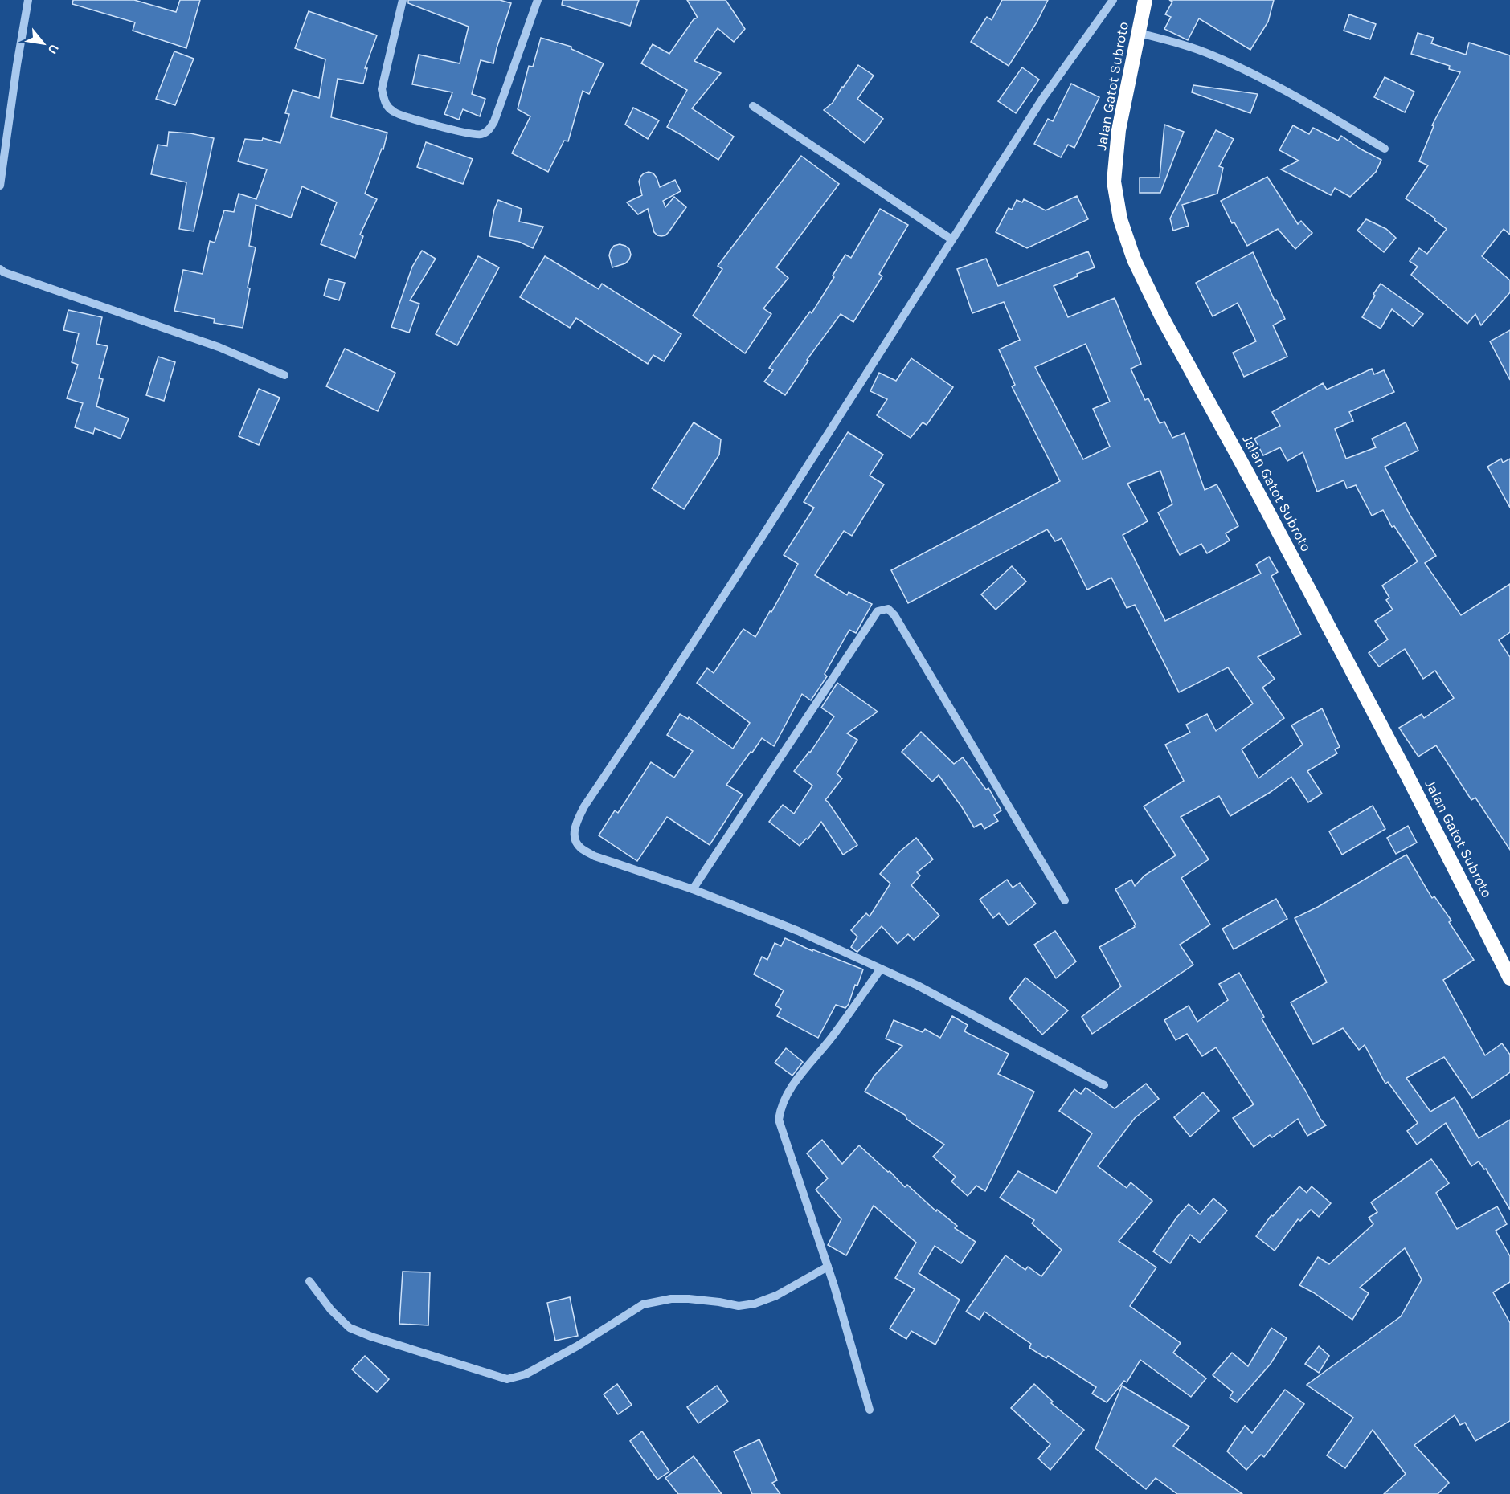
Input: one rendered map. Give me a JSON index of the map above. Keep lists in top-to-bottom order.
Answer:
{
  "streets": {
    "highway": ["Jalan Gatot Subroto"]
  },
  "north": "bottom right"
}
